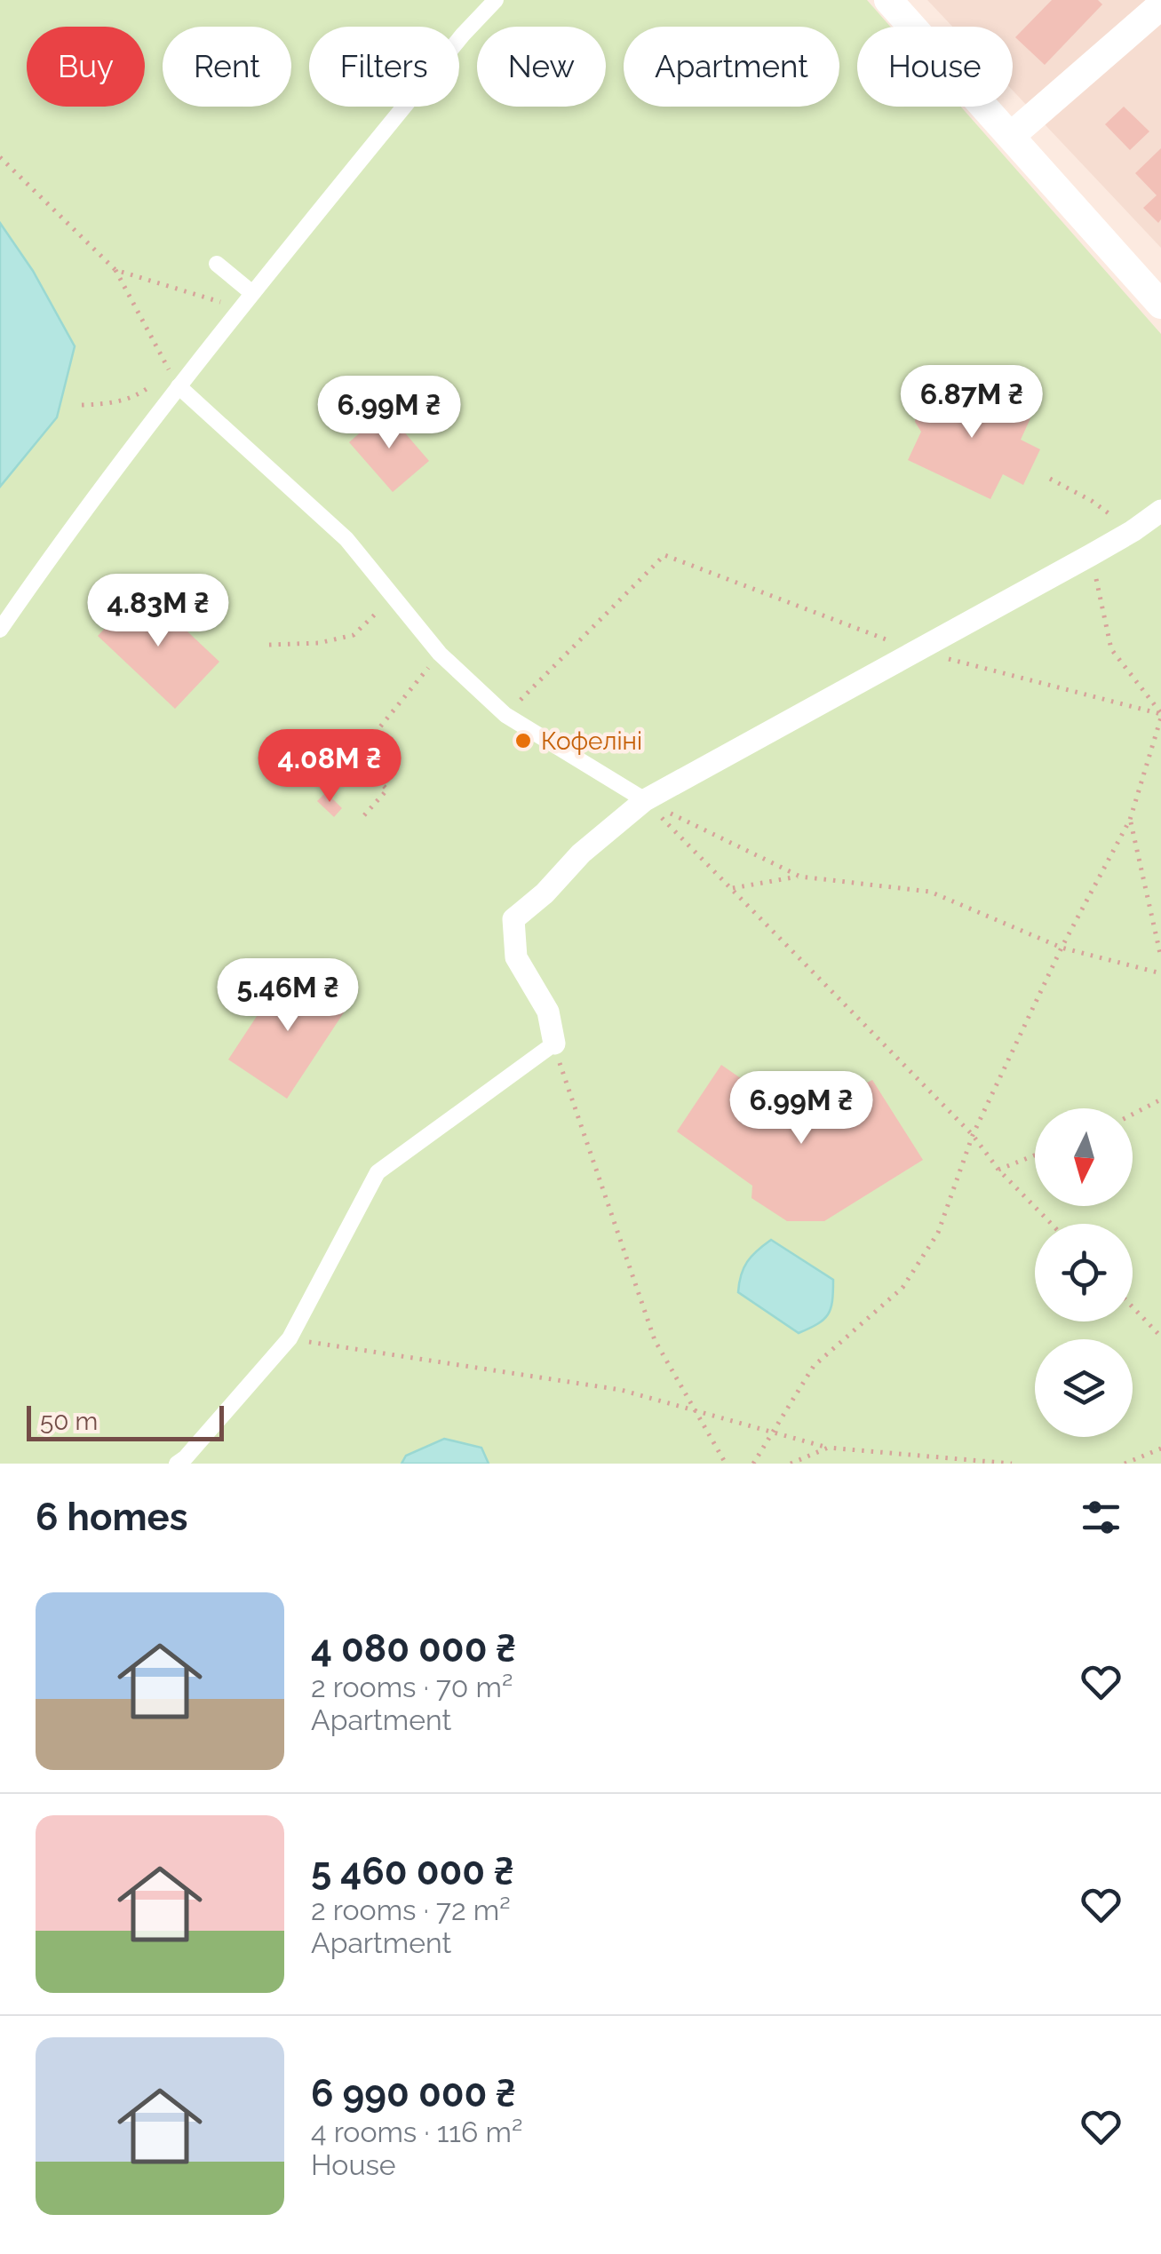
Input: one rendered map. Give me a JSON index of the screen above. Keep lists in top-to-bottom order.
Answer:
{
  "places": ["Кофеліні"],
  "scale_bar": "50 m",
  "north": "bottom",
  "page": {
    "chip": [
      "Buy",
      "Rent",
      "Filters",
      "New",
      "Apartment",
      "House"
    ],
    "price": [
      "6.87M ₴",
      "6.99M ₴",
      "4.83M ₴",
      "4.08M ₴",
      "5.46M ₴",
      "6.99M ₴"
    ],
    "scale": "50 m",
    "heading": "6 homes",
    "list": [
      {
        "name": "4 080 000 ₴",
        "note": "2 rooms · 70 m² · Apartment"
      },
      {
        "name": "5 460 000 ₴",
        "note": "2 rooms · 72 m² · Apartment"
      },
      {
        "name": "6 990 000 ₴",
        "note": "4 rooms · 116 m² · House"
      }
    ]
  }
}
